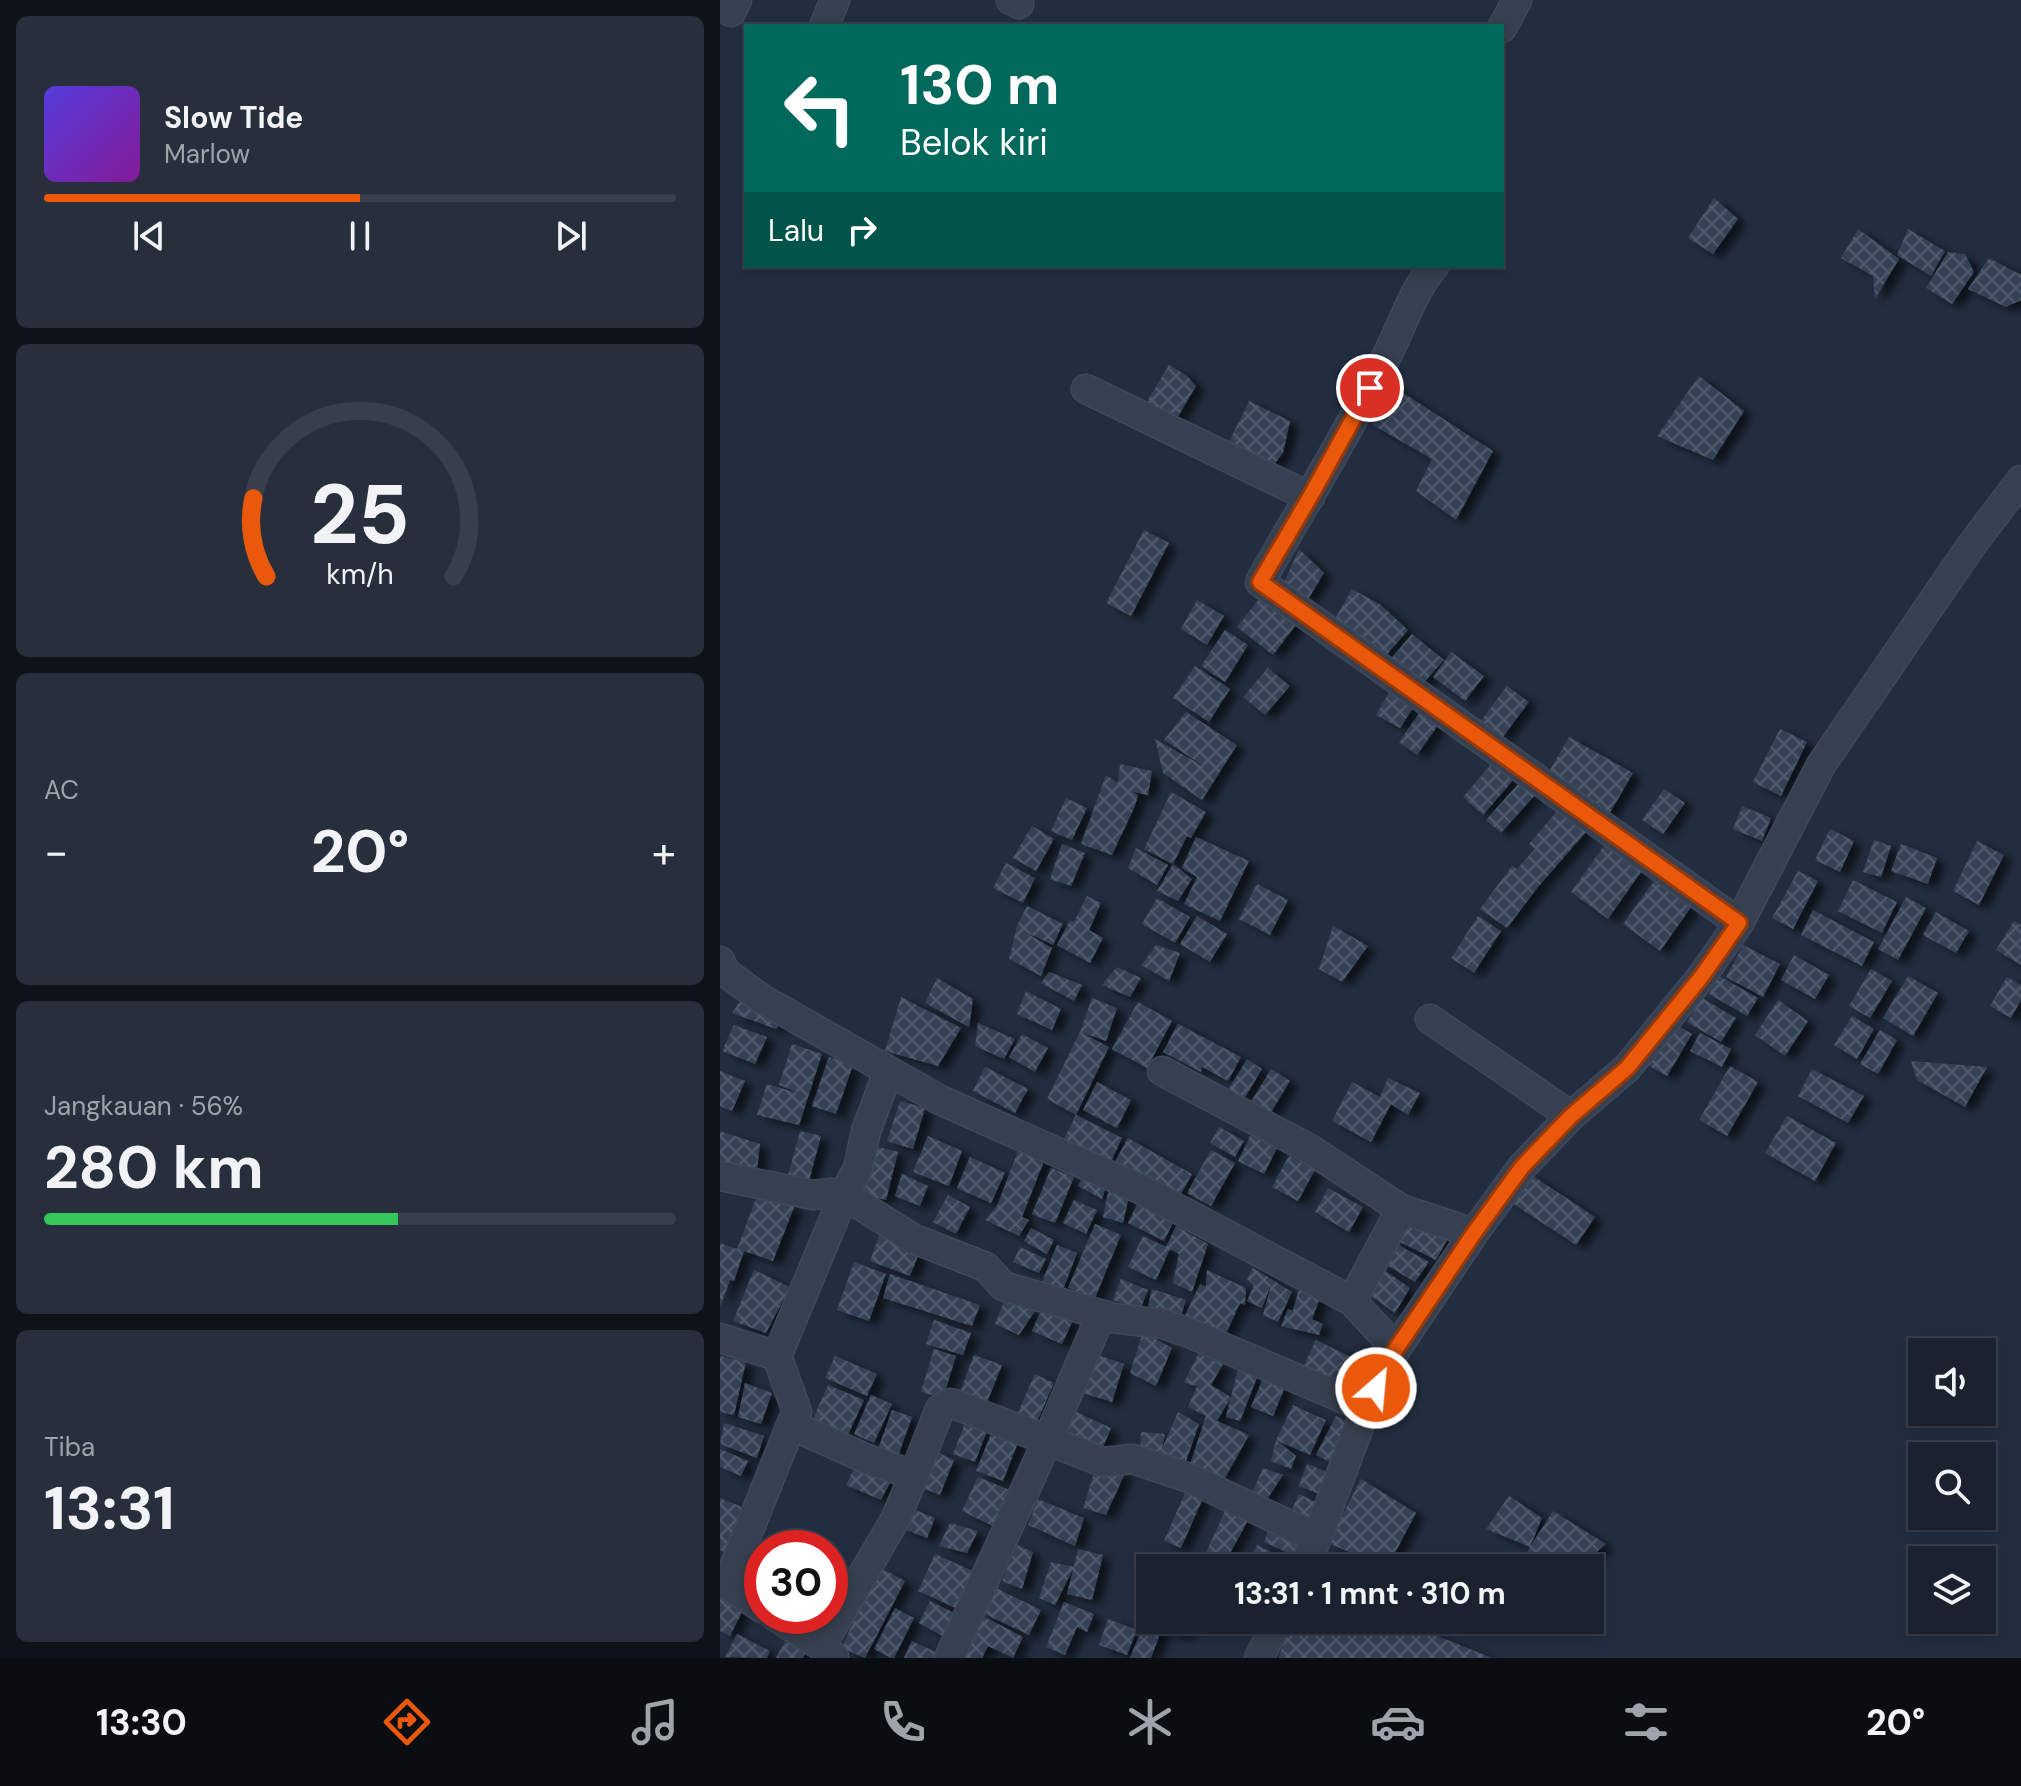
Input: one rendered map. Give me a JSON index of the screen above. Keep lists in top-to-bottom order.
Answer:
{
  "page": {
    "turn": ["130 m", "Belok kiri"],
    "song": ["Slow Tide", "Marlow"],
    "then": "Lalu",
    "tile": [
      "AC",
      ["Jangkauan · 56%", "280 km"],
      ["Tiba", "13:31"]
    ],
    "heat": ["−", "20°", "+"],
    "limit": "30",
    "trip": "13:31 · 1 mnt · 310 m",
    "tabs": ["13:30", "20°"],
    "gauge": ["25", "km/h"]
  }
}
